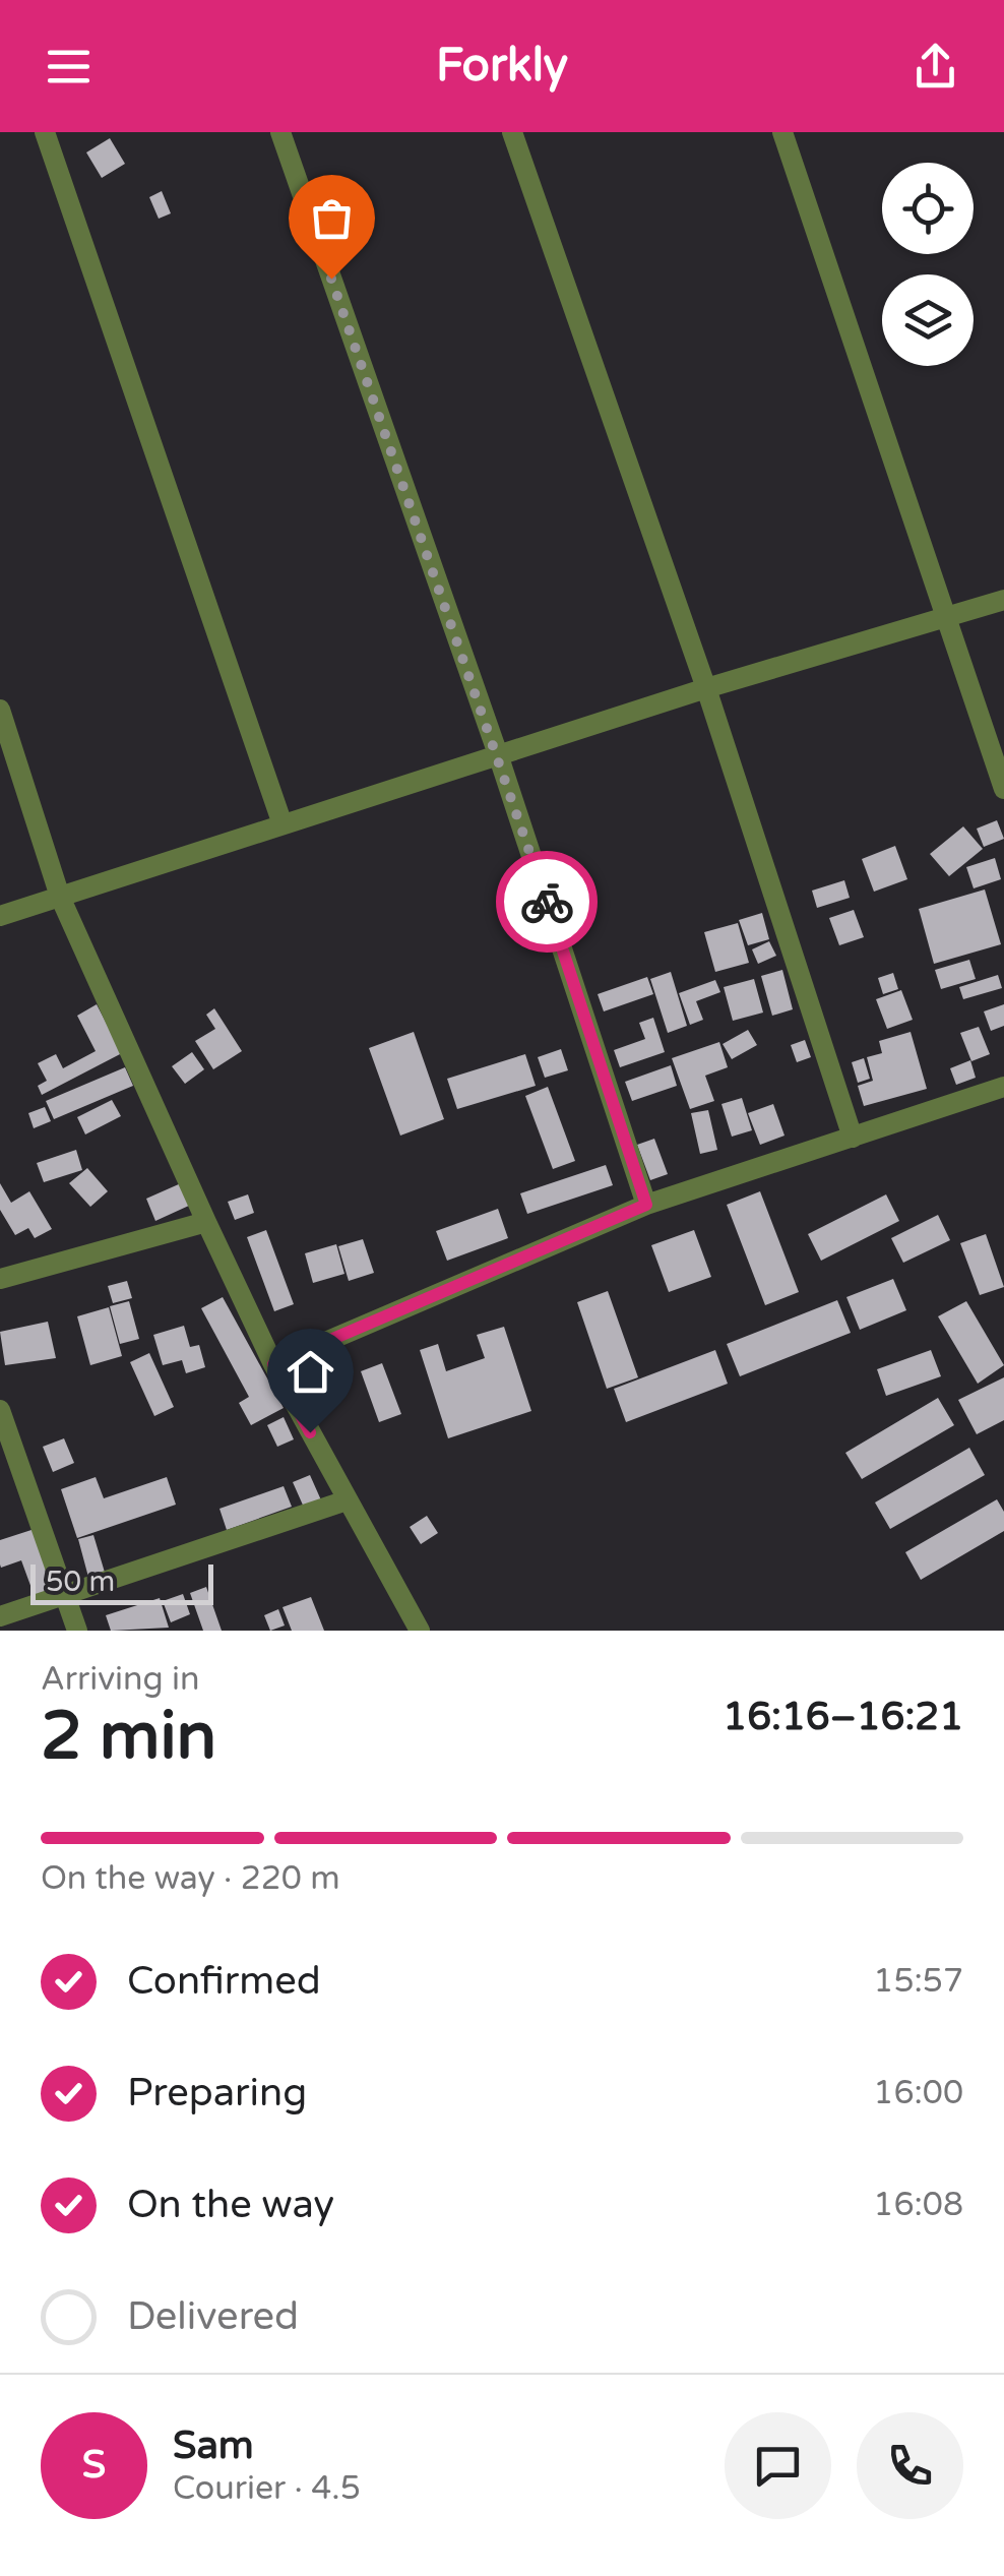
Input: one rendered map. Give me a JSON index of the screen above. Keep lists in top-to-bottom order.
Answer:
{
  "scale_bar": "50 m",
  "page": {
    "header": "Forkly",
    "scale": "50 m",
    "heading": ["2 min", "Arriving in", "16:16–16:21"],
    "panel": ["Sam", "Courier · 4.5"],
    "bar": "On the way · 220 m",
    "list": [
      ["Confirmed", "15:57"],
      ["Preparing", "16:00"],
      ["On the way", "16:08"],
      "Delivered"
    ],
    "round": "S"
  }
}
